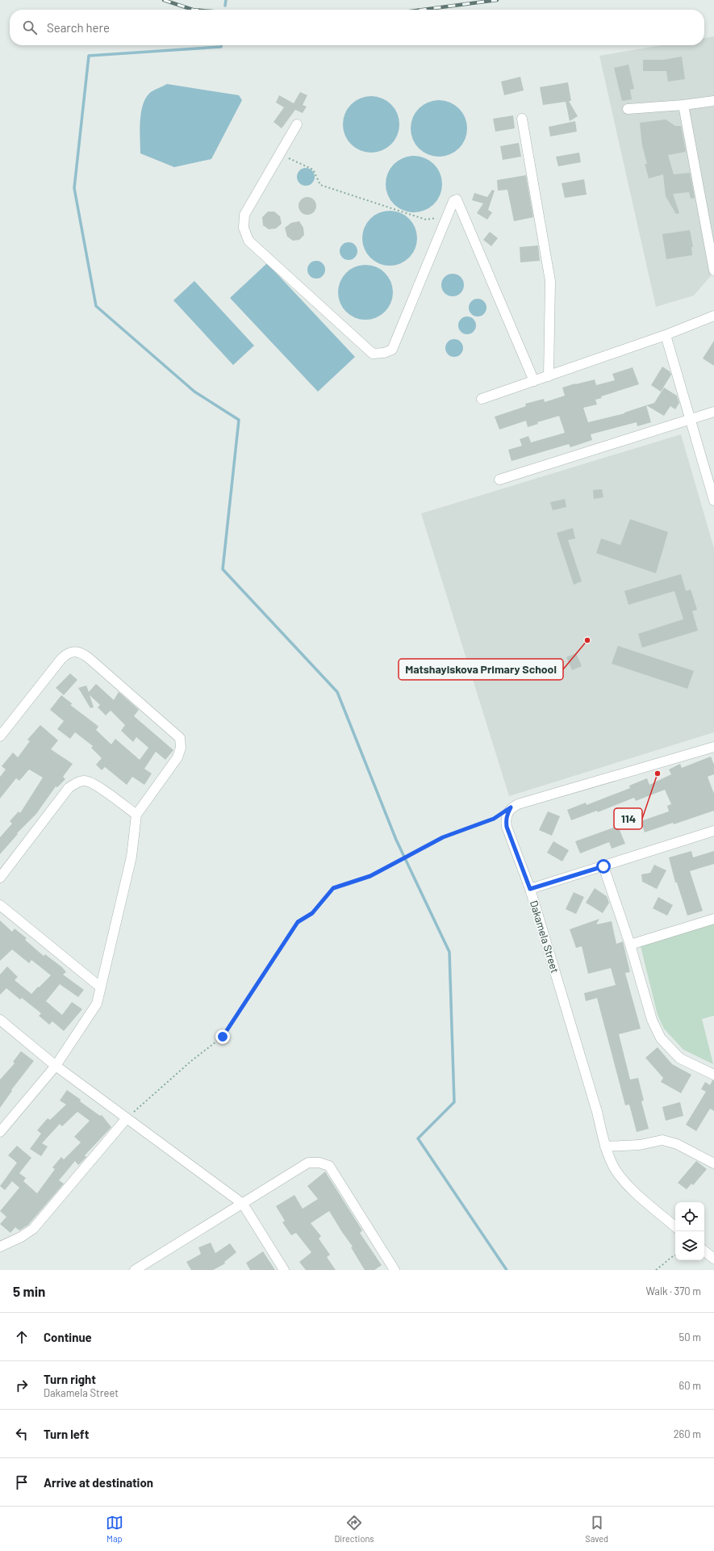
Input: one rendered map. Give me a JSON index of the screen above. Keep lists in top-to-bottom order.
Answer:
{
  "streets": {
    "street": ["Dakamela Street"]
  },
  "places": ["Matshayiskova Primary School", "114"],
  "page": {
    "search": "Search here",
    "heading": ["5 min", "Walk · 370 m"],
    "list": [
      ["Continue", "50 m"],
      ["Turn right", "Dakamela Street", "60 m"],
      ["Turn left", "260 m"],
      "Arrive at destination"
    ],
    "nav": ["Map", "Directions", "Saved"]
  }
}
